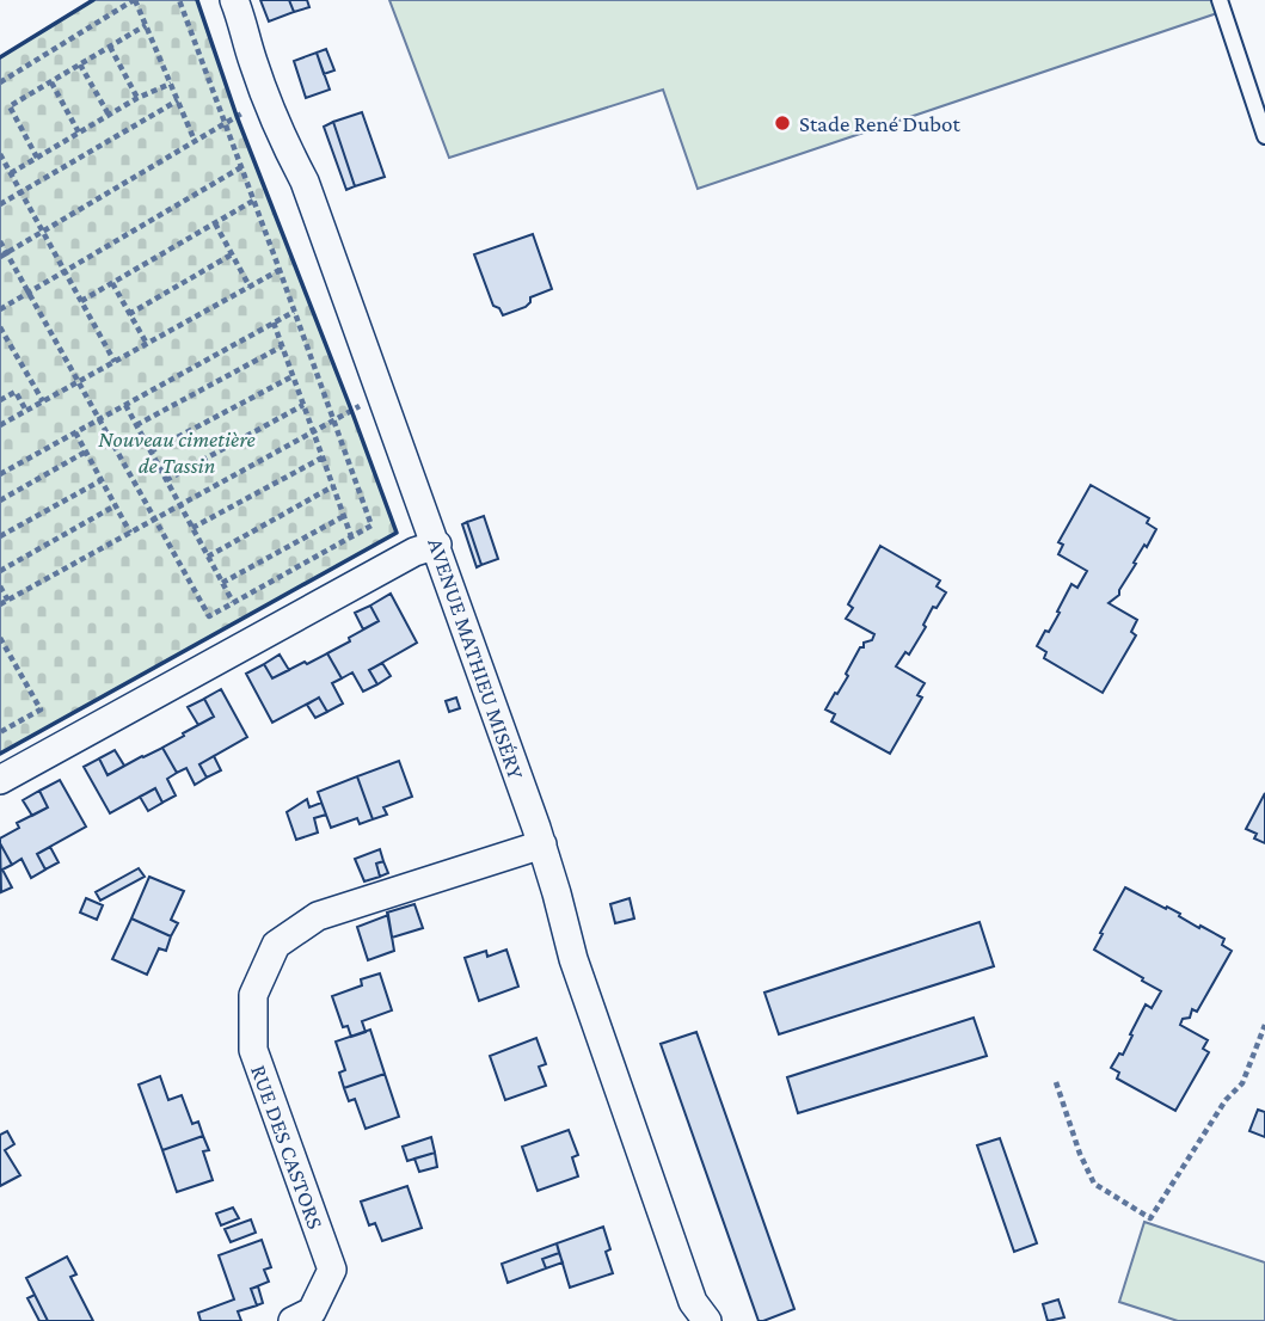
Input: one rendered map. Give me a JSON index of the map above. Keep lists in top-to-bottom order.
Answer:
{
  "streets": {
    "street": ["AVENUE MATHIEU MISÉRY", "RUE DES CASTORS"]
  },
  "crossings": [
    ["AVENUE MATHIEU MISÉRY", "RUE DES CASTORS"]
  ],
  "parks": ["Nouveau cimetière de Tassin"],
  "places": ["Stade René Dubot"]
}
